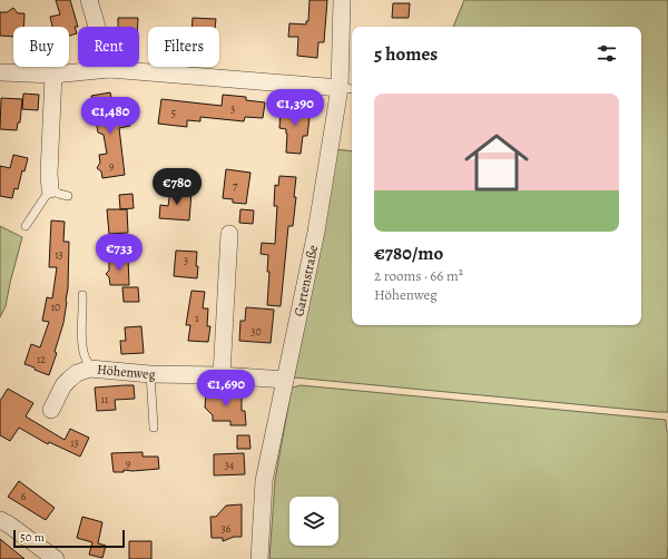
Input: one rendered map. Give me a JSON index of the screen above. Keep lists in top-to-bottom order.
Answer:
{
  "streets": {
    "street": ["Gartenstraße", "Höhenweg"]
  },
  "crossings": [
    ["Gartenstraße", "Höhenweg"]
  ],
  "house_numbers": [
    "3",
    "5",
    "9",
    "7",
    "13",
    "3",
    "10",
    "1",
    "30",
    "12",
    "11",
    "13",
    "9",
    "34",
    "6",
    "36"
  ],
  "scale_bar": "50 m",
  "page": {
    "chip": ["Buy", "Rent", "Filters"],
    "heading": "5 homes",
    "list": [
      {
        "name": "€780/mo",
        "note": "2 rooms · 66 m² · Höhenweg"
      }
    ],
    "price": [
      "€1,390",
      "€1,480",
      "€780",
      "€733",
      "€1,690"
    ],
    "scale": "50 m"
  }
}
